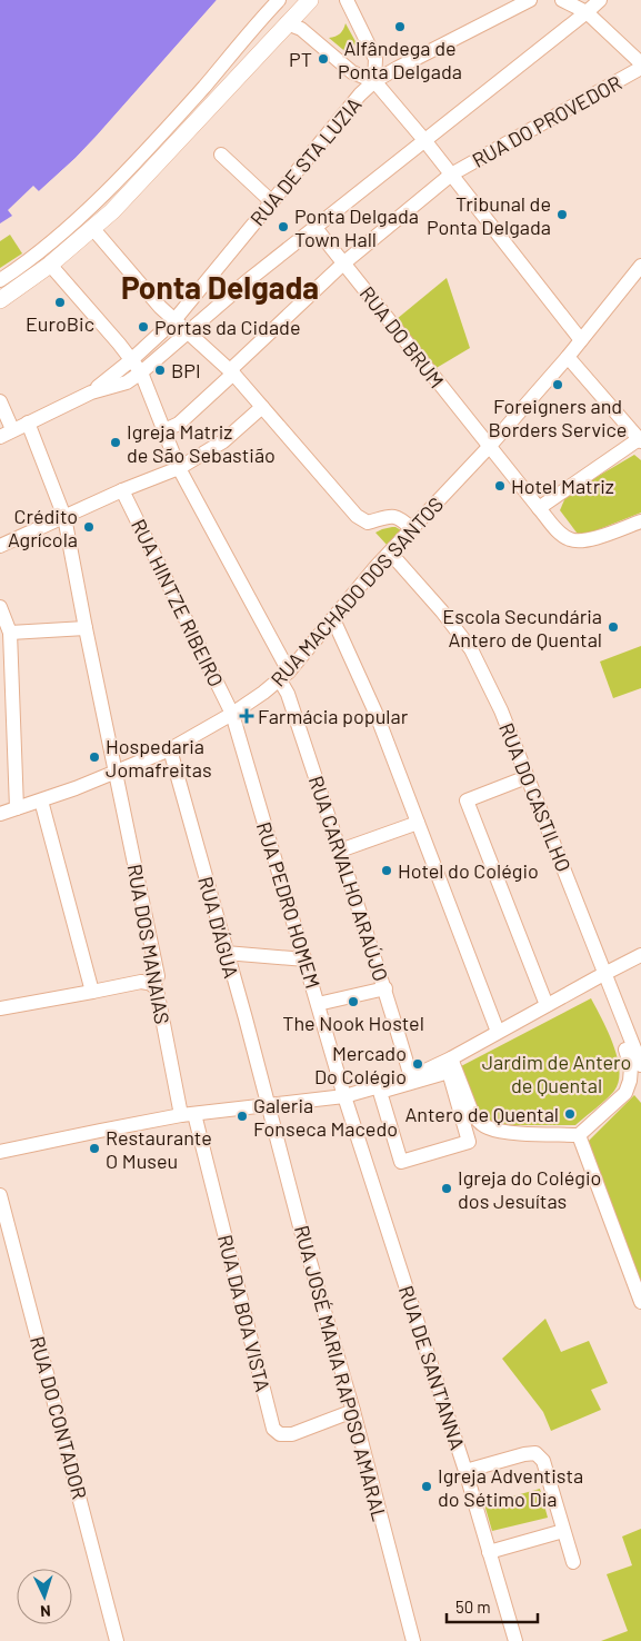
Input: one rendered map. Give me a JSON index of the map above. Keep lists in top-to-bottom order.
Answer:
{
  "streets": {
    "street": [
      "RUA DO PROVEDOR",
      "RUA DE STA LUZIA",
      "RUA DO BRUM",
      "RUA MACHADO DOS SANTOS",
      "RUA HINTZE RIBEIRO",
      "RUA DO CASTILHO",
      "RUA CARVALHO ARAÚJO",
      "RUA PEDRO HOMEM",
      "RUA D'ÁGUA",
      "RUA DOS MANAIAS",
      "RUA DA BOA VISTA",
      "RUA DE SANT'ANNA",
      "RUA JOSÉ MARIA RAPOSO AMARAL",
      "RUA DO CONTADOR"
    ]
  },
  "crossings": [
    ["RUA DO PROVEDOR", "RUA DO BRUM"],
    ["RUA DO PROVEDOR", "RUA CARVALHO ARAÚJO"],
    ["RUA DE STA LUZIA", "RUA CARVALHO ARAÚJO"],
    ["RUA DO BRUM", "RUA MACHADO DOS SANTOS"],
    ["RUA MACHADO DOS SANTOS", "RUA HINTZE RIBEIRO"],
    ["RUA MACHADO DOS SANTOS", "RUA DO CASTILHO"],
    ["RUA MACHADO DOS SANTOS", "RUA CARVALHO ARAÚJO"],
    ["RUA MACHADO DOS SANTOS", "RUA PEDRO HOMEM"],
    ["RUA MACHADO DOS SANTOS", "RUA D'ÁGUA"],
    ["RUA MACHADO DOS SANTOS", "RUA DOS MANAIAS"],
    ["RUA HINTZE RIBEIRO", "RUA PEDRO HOMEM"],
    ["RUA PEDRO HOMEM", "RUA DE SANT'ANNA"],
    ["RUA D'ÁGUA", "RUA JOSÉ MARIA RAPOSO AMARAL"],
    ["RUA DOS MANAIAS", "RUA DA BOA VISTA"],
    ["RUA DA BOA VISTA", "RUA JOSÉ MARIA RAPOSO AMARAL"]
  ],
  "districts": ["Ponta Delgada"],
  "parks": ["Jardim de Antero de Quental"],
  "places": {
    "other": [
      "Alfândega de Ponta Delgada",
      "PT",
      "Tribunal de Ponta Delgada",
      "Ponta Delgada Town Hall",
      "EuroBic",
      "Portas da Cidade",
      "BPI",
      "Foreigners and Borders Service",
      "Igreja Matriz de São Sebastião",
      "Hotel Matriz",
      "Crédito Agrícola",
      "Escola Secundária Antero de Quental",
      "Hospedaria Jomafreitas",
      "Hotel do Colégio",
      "The Nook Hostel",
      "Mercado Do Colégio",
      "Antero de Quental",
      "Galeria Fonseca Macedo",
      "Restaurante O Museu",
      "Igreja do Colégio dos Jesuítas",
      "Igreja Adventista do Sétimo Dia"
    ],
    "health": ["Farmácia popular"]
  },
  "scale_bar": "50 m",
  "north": "bottom"
}
